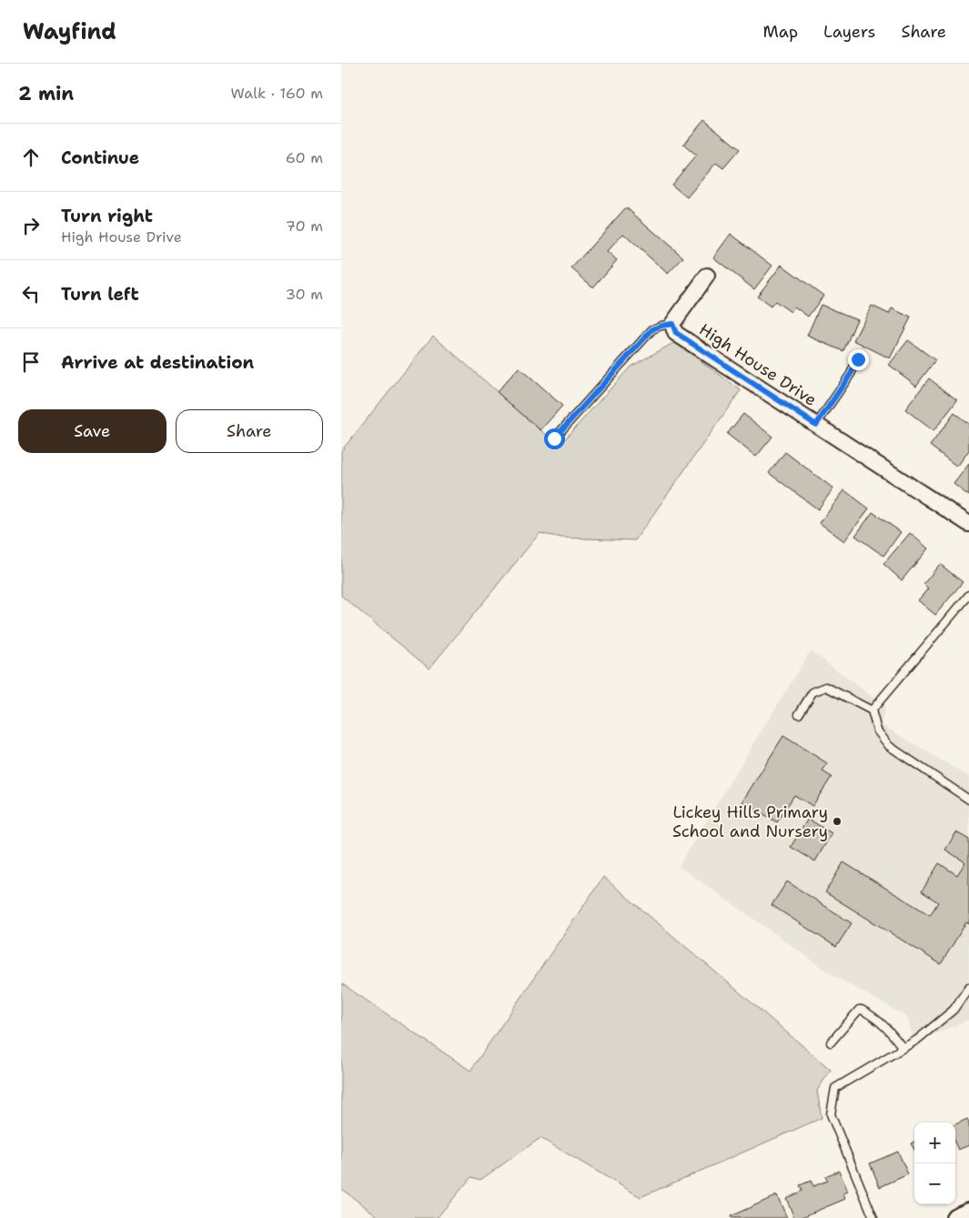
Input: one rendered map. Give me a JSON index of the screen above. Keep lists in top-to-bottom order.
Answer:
{
  "streets": {
    "street": ["High House Drive"]
  },
  "places": ["Lickey Hills Primary School and Nursery"],
  "page": {
    "header": "Wayfind",
    "nav": ["Map", "Layers", "Share"],
    "heading": ["2 min", "Walk · 160 m"],
    "list": [
      ["Continue", "60 m"],
      ["Turn right", "High House Drive", "70 m"],
      ["Turn left", "30 m"],
      "Arrive at destination"
    ],
    "buttons": ["Save", "Share"],
    "map_buttons": ["+", "−"]
  }
}
